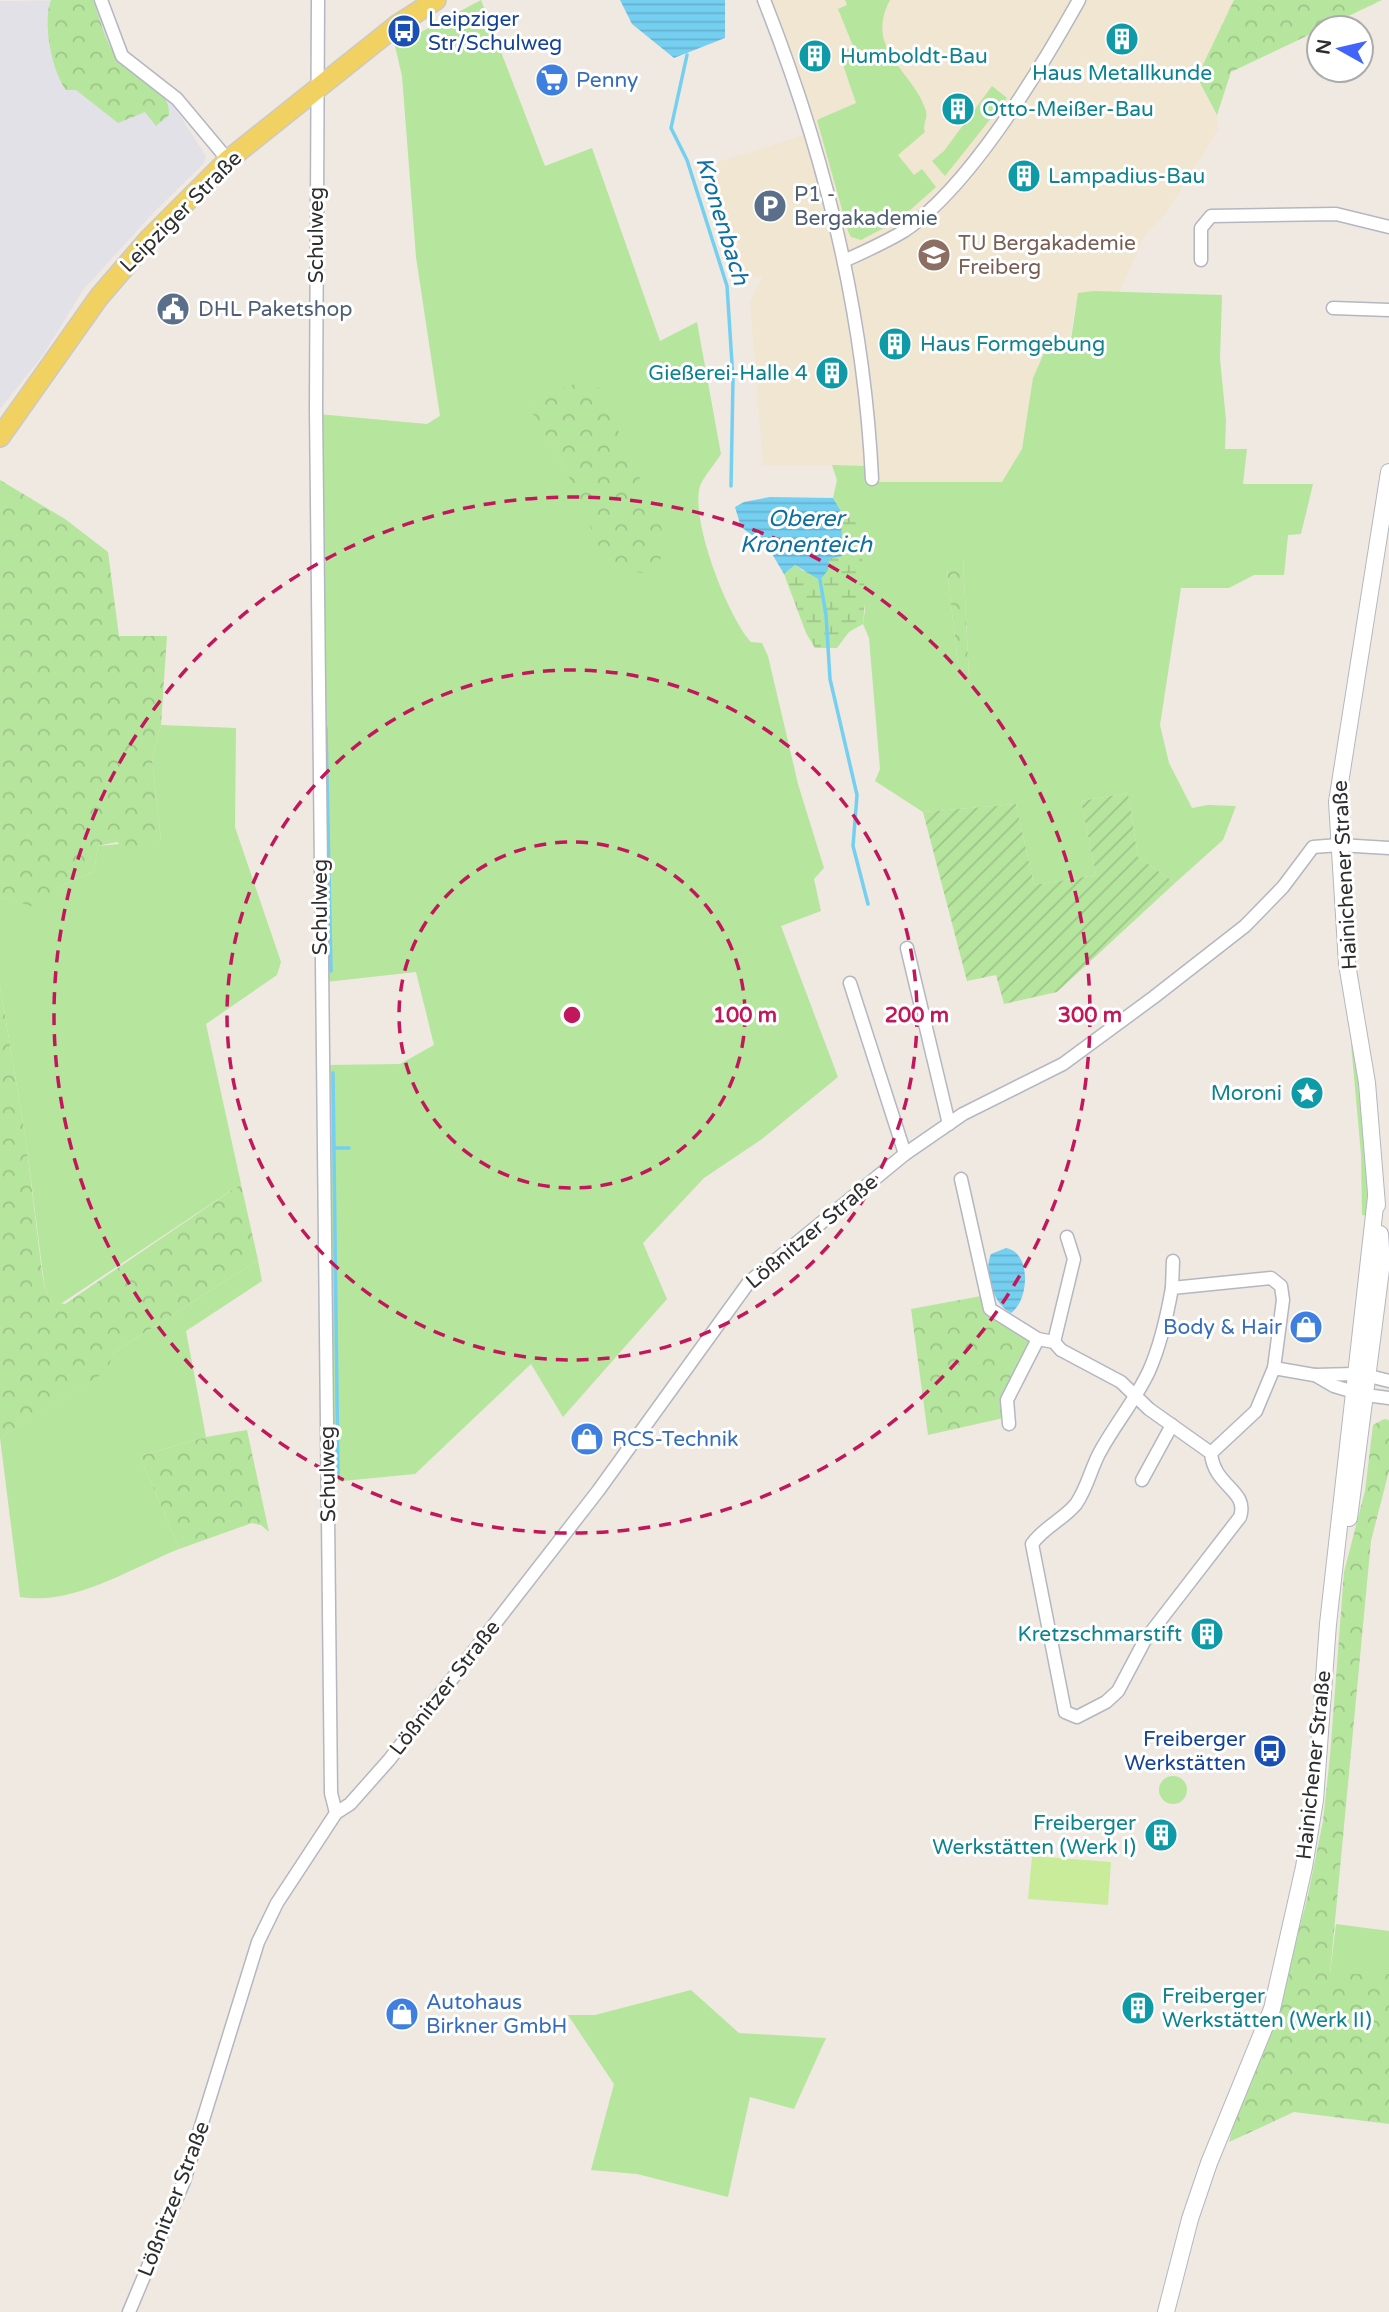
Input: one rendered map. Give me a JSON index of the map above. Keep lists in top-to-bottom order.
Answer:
{
  "streets": {
    "main road": ["Leipziger Straße", "Hainichener Straße"],
    "street": ["Schulweg", "Lößnitzer Straße"]
  },
  "crossings": [
    ["Leipziger Straße", "Schulweg"],
    ["Schulweg", "Lößnitzer Straße"],
    ["Hainichener Straße", "Lößnitzer Straße"]
  ],
  "water": ["Kronenbach", "Oberer Kronenteich"],
  "places": {
    "bus stop": ["Leipziger Str/Schulweg", "Freiberger Werkstätten"],
    "building": [
      "Haus Metallkunde",
      "Humboldt-Bau",
      "Otto-Meißer-Bau",
      "Lampadius-Bau",
      "Haus Formgebung",
      "Gießerei-Halle 4",
      "Kretzschmarstift",
      "Freiberger Werkstätten (Werk I)",
      "Freiberger Werkstätten (Werk II)"
    ],
    "supermarket": ["Penny"],
    "parking": ["P1 - Bergakademie"],
    "school or university": ["TU Bergakademie Freiberg"],
    "public building": ["DHL Paketshop"],
    "place": ["Moroni"],
    "shop": ["Body & Hair", "RCS-Technik", "Autohaus Birkner GmbH"]
  },
  "north": "left",
  "rings": ["100 m", "200 m", "300 m"]
}
